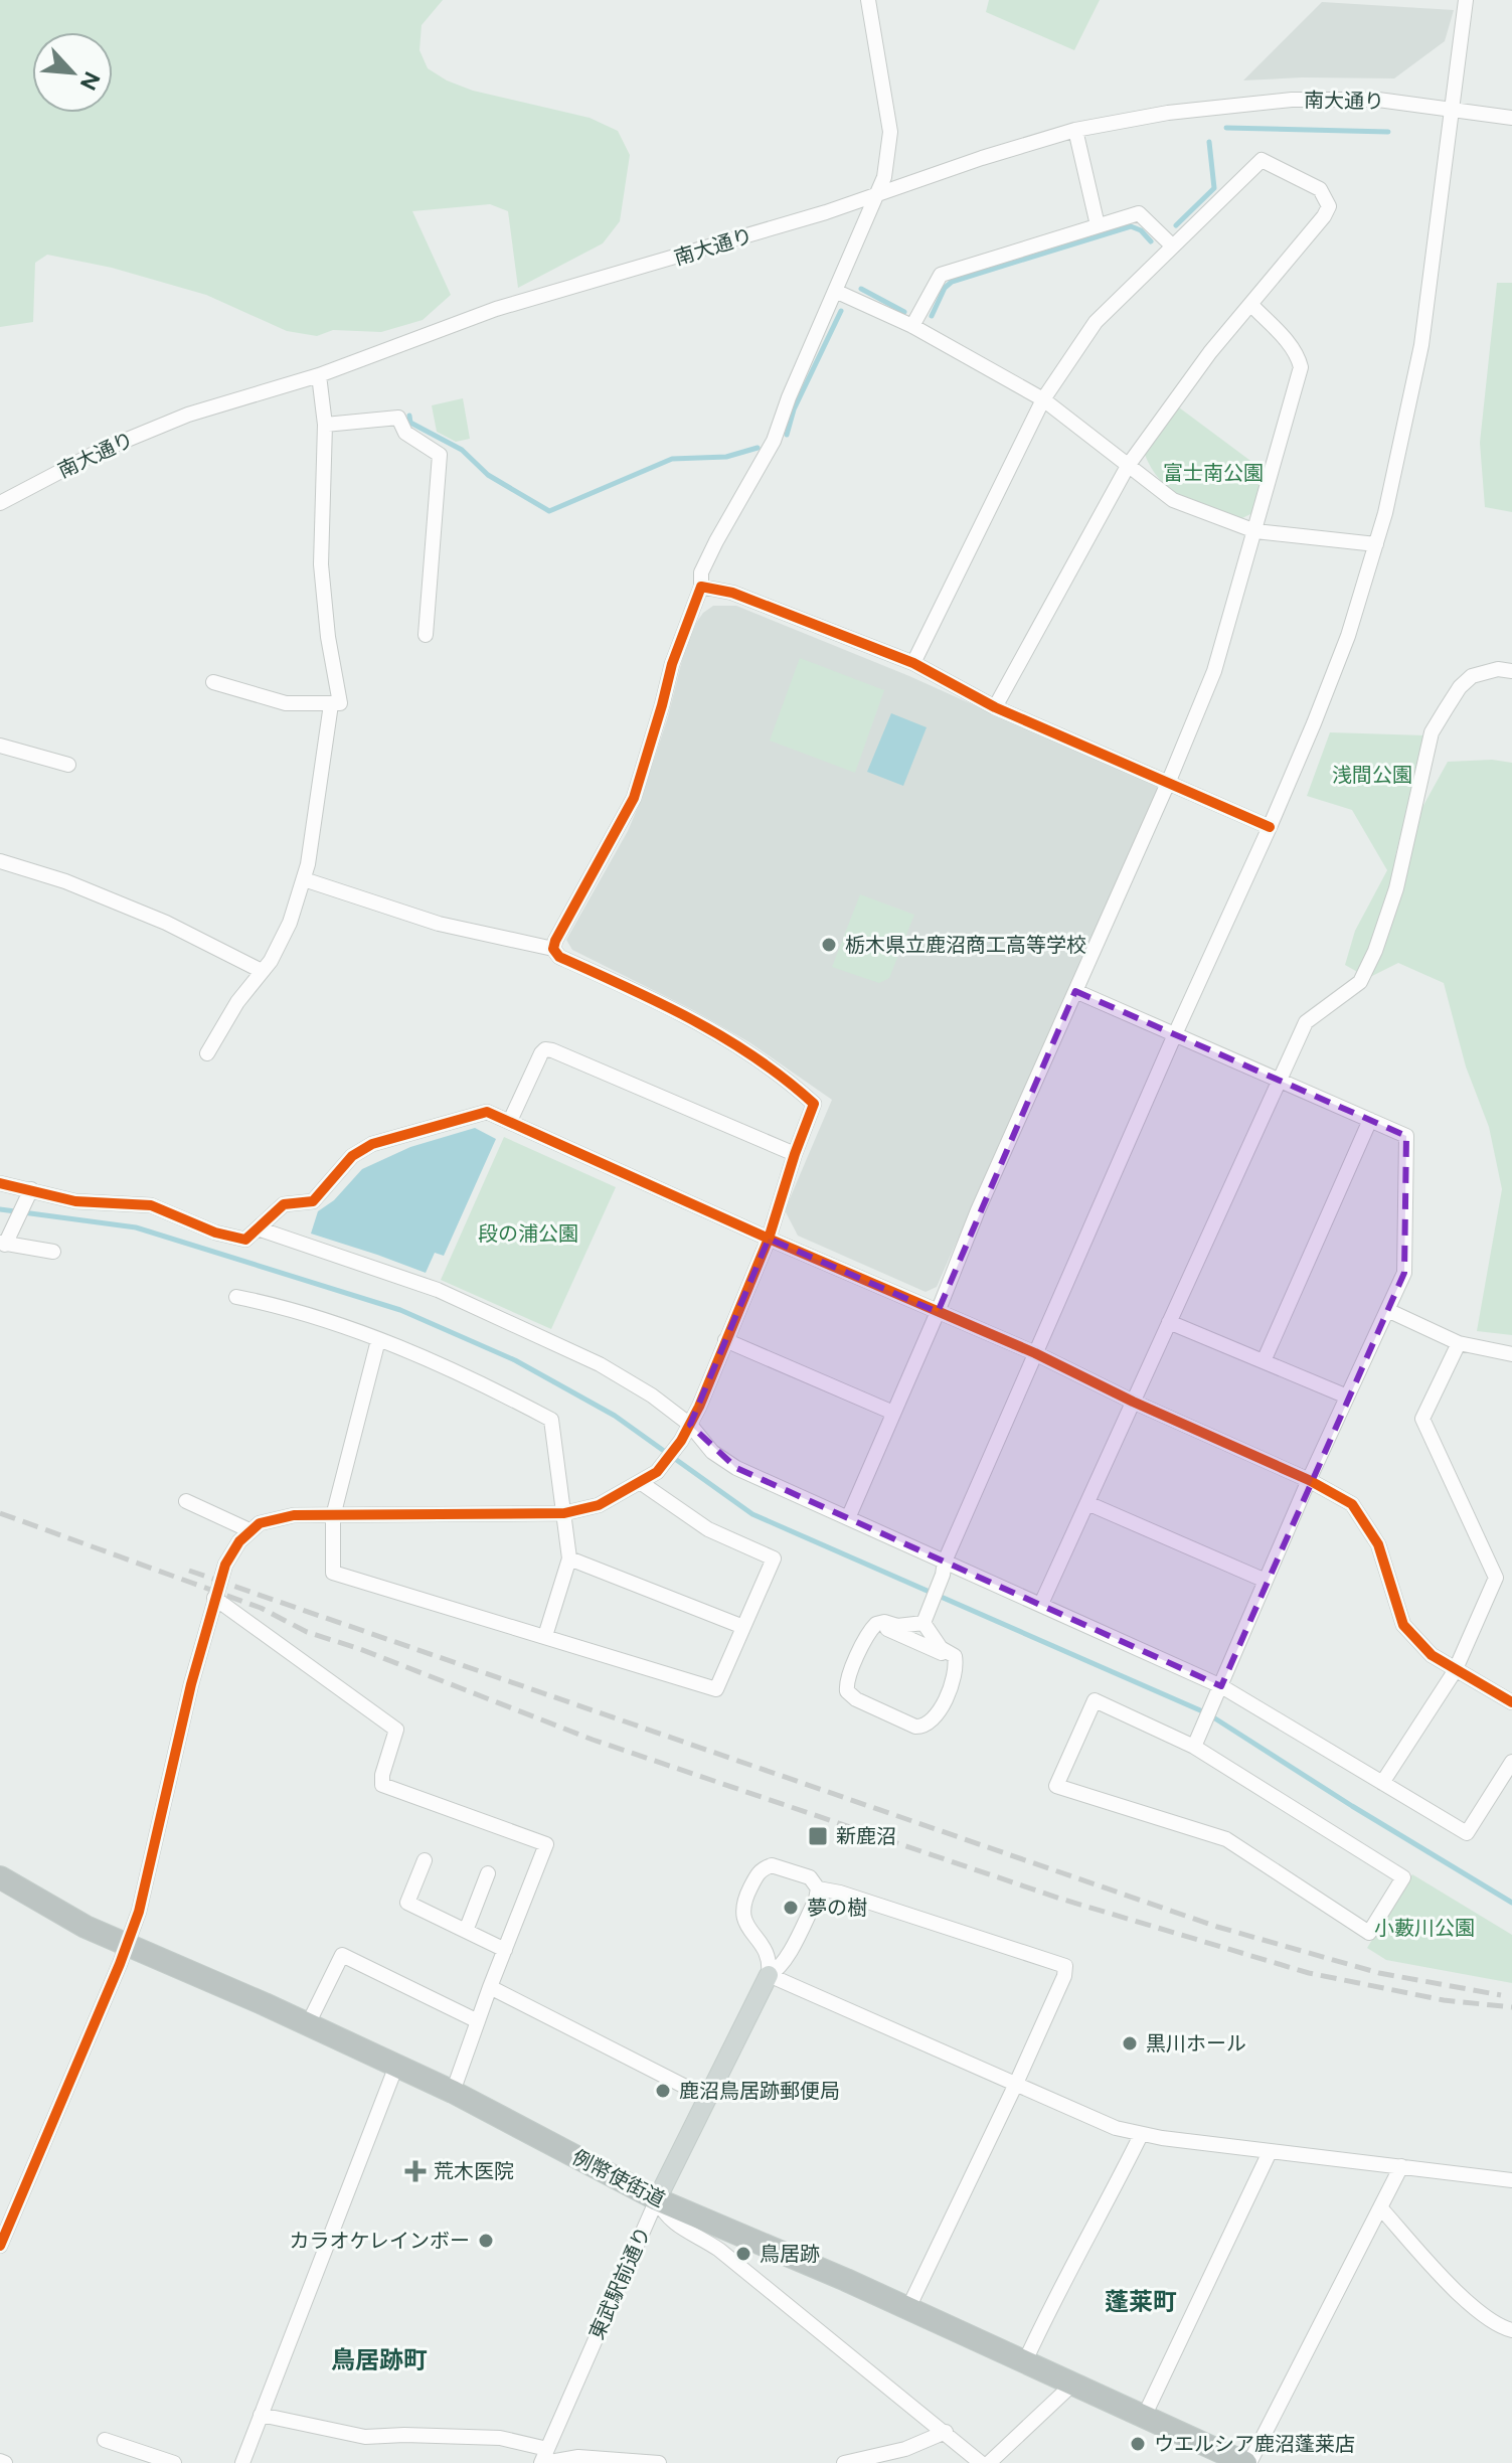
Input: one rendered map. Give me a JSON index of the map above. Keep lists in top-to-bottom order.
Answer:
{
  "streets": {
    "highway": ["例幣使街道"],
    "main road": ["東武駅前通り"],
    "street": ["南大通り"]
  },
  "crossings": [
    ["例幣使街道", "東武駅前通り"]
  ],
  "districts": ["蓬莱町", "鳥居跡町"],
  "parks": [
    "富士南公園",
    "浅間公園",
    "段の浦公園",
    "小藪川公園"
  ],
  "places": {
    "other": [
      "栃木県立鹿沼商工高等学校",
      "夢の樹",
      "黒川ホール",
      "鹿沼鳥居跡郵便局",
      "カラオケレインボー",
      "鳥居跡",
      "ウエルシア鹿沼蓬莱店"
    ],
    "transit": ["新鹿沼"],
    "health": ["荒木医院"]
  },
  "north": "bottom right"
}
